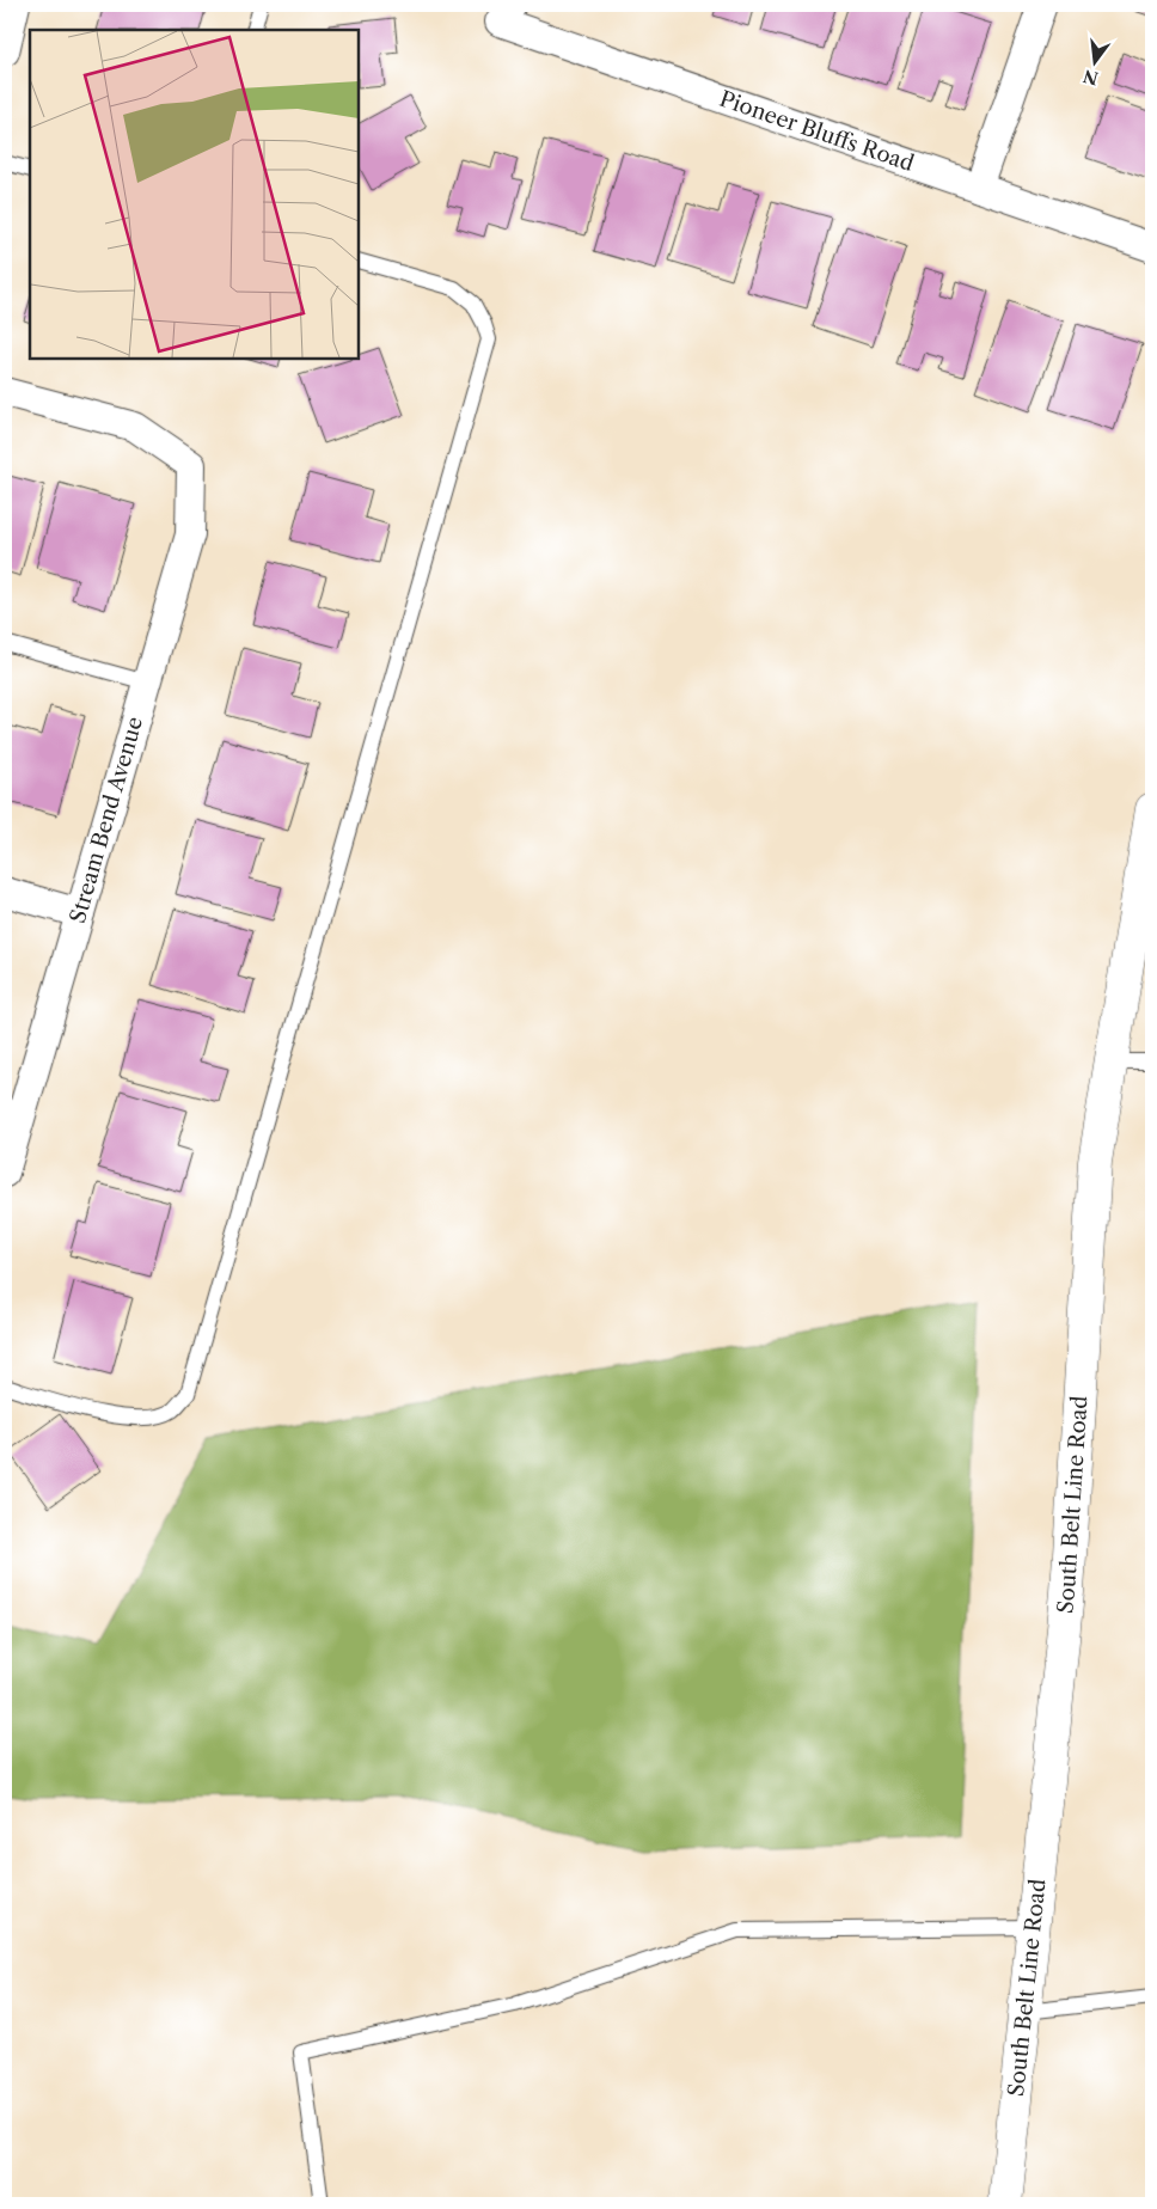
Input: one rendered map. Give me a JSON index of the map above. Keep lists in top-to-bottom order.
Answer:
{
  "streets": {
    "main road": ["South Belt Line Road"],
    "street": ["Pioneer Bluffs Road", "Stream Bend Avenue"]
  },
  "north": "bottom"
}
